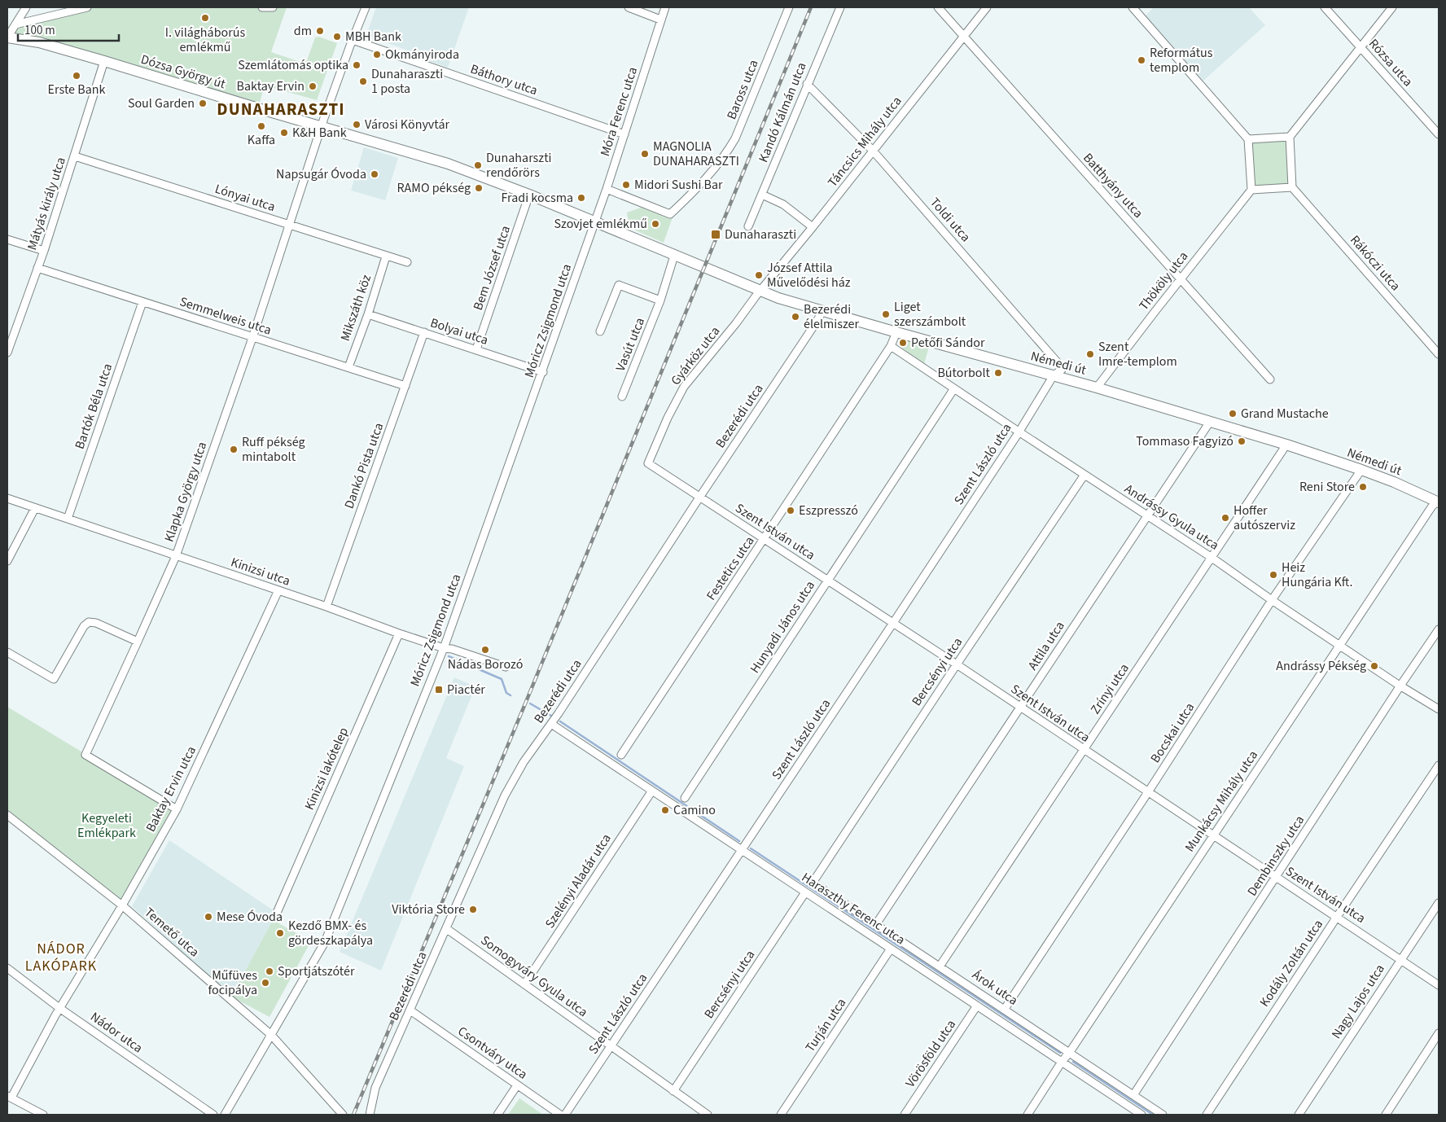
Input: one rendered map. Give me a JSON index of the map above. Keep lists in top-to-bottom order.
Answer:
{
  "streets": {
    "main road": ["Dózsa György út", "Némedi út"],
    "street": [
      "Rózsa utca",
      "Báthory utca",
      "Baross utca",
      "Móra Ferenc utca",
      "Kandó Kálmán utca",
      "Táncsics Mihály utca",
      "Batthyány utca",
      "Lónyai utca",
      "Mátyás király utca",
      "Toldi utca",
      "Rákóczi utca",
      "Bem József utca",
      "Thököly utca",
      "Mikszáth köz",
      "Semmelweis utca",
      "Móricz Zsigmond utca",
      "Bolyai utca",
      "Vasút utca",
      "Gyárköz utca",
      "Bartók Béla utca",
      "Bezerédi utca",
      "Szent László utca",
      "Dankó Pista utca",
      "Klapka György utca",
      "Andrássy Gyula utca",
      "Szent István utca",
      "Festetics utca",
      "Kinizsi utca",
      "Hunyadi János utca",
      "Attila utca",
      "Bercsényi utca",
      "Zrínyi utca",
      "Bocskai utca",
      "Kinizsi lakótelep",
      "Baktay Ervin utca",
      "Munkácsy Mihály utca",
      "Dembinszky utca",
      "Szelényi Aladár utca",
      "Haraszthy Ferenc utca",
      "Temető utca",
      "Kodály Zoltán utca",
      "Somogyváry Gyula utca",
      "Árok utca",
      "Nagy Lajos utca",
      "Turján utca",
      "Nádor utca",
      "Csontváry utca",
      "Vörösföld utca"
    ]
  },
  "crossings": [
    ["Dózsa György út", "Móra Ferenc utca"],
    ["Dózsa György út", "Mátyás király utca"],
    ["Dózsa György út", "Bem József utca"],
    ["Dózsa György út", "Móricz Zsigmond utca"],
    ["Dózsa György út", "Vasút utca"],
    ["Dózsa György út", "Némedi út"],
    ["Dózsa György út", "Klapka György utca"],
    ["Báthory utca", "Móra Ferenc utca"],
    ["Báthory utca", "Klapka György utca"],
    ["Baross utca", "Móra Ferenc utca"],
    ["Móra Ferenc utca", "Móricz Zsigmond utca"],
    ["Kandó Kálmán utca", "Toldi utca"],
    ["Táncsics Mihály utca", "Batthyány utca"],
    ["Táncsics Mihály utca", "Toldi utca"],
    ["Táncsics Mihály utca", "Gyárköz utca"],
    ["Táncsics Mihály utca", "Némedi út"],
    ["Batthyány utca", "Thököly utca"],
    ["Lónyai utca", "Mátyás király utca"],
    ["Lónyai utca", "Mikszáth köz"],
    ["Lónyai utca", "Klapka György utca"],
    ["Mátyás király utca", "Semmelweis utca"],
    ["Toldi utca", "Némedi út"],
    ["Toldi utca", "Szent László utca"],
    ["Bem József utca", "Bolyai utca"],
    ["Thököly utca", "Némedi út"],
    ["Mikszáth köz", "Semmelweis utca"],
    ["Mikszáth köz", "Bolyai utca"],
    ["Semmelweis utca", "Bartók Béla utca"],
    ["Semmelweis utca", "Dankó Pista utca"],
    ["Semmelweis utca", "Klapka György utca"],
    ["Móricz Zsigmond utca", "Bolyai utca"],
    ["Móricz Zsigmond utca", "Kinizsi utca"],
    ["Móricz Zsigmond utca", "Temető utca"],
    ["Bolyai utca", "Dankó Pista utca"],
    ["Gyárköz utca", "Némedi út"],
    ["Gyárköz utca", "Szent István utca"],
    ["Némedi út", "Bezerédi utca"],
    ["Némedi út", "Szent László utca"],
    ["Némedi út", "Festetics utca"],
    ["Némedi út", "Attila utca"],
    ["Némedi út", "Zrínyi utca"],
    ["Némedi út", "Bocskai utca"],
    ["Némedi út", "Munkácsy Mihály utca"],
    ["Bartók Béla utca", "Kinizsi utca"],
    ["Bezerédi utca", "Szent István utca"],
    ["Bezerédi utca", "Haraszthy Ferenc utca"],
    ["Bezerédi utca", "Somogyváry Gyula utca"],
    ["Bezerédi utca", "Csontváry utca"],
    ["Szent László utca", "Andrássy Gyula utca"],
    ["Szent László utca", "Szent István utca"],
    ["Szent László utca", "Haraszthy Ferenc utca"],
    ["Szent László utca", "Somogyváry Gyula utca"],
    ["Dankó Pista utca", "Kinizsi utca"],
    ["Klapka György utca", "Kinizsi utca"],
    ["Klapka György utca", "Baktay Ervin utca"],
    ["Andrássy Gyula utca", "Festetics utca"],
    ["Andrássy Gyula utca", "Hunyadi János utca"],
    ["Andrássy Gyula utca", "Attila utca"],
    ["Andrássy Gyula utca", "Bercsényi utca"],
    ["Andrássy Gyula utca", "Zrínyi utca"],
    ["Andrássy Gyula utca", "Bocskai utca"],
    ["Andrássy Gyula utca", "Munkácsy Mihály utca"],
    ["Andrássy Gyula utca", "Dembinszky utca"],
    ["Szent István utca", "Festetics utca"],
    ["Szent István utca", "Hunyadi János utca"],
    ["Szent István utca", "Attila utca"],
    ["Szent István utca", "Bercsényi utca"],
    ["Szent István utca", "Zrínyi utca"],
    ["Szent István utca", "Bocskai utca"],
    ["Szent István utca", "Munkácsy Mihály utca"],
    ["Szent István utca", "Dembinszky utca"],
    ["Szent István utca", "Kodály Zoltán utca"],
    ["Szent István utca", "Nagy Lajos utca"],
    ["Kinizsi utca", "Kinizsi lakótelep"],
    ["Kinizsi utca", "Baktay Ervin utca"],
    ["Attila utca", "Árok utca"],
    ["Bercsényi utca", "Haraszthy Ferenc utca"],
    ["Bercsényi utca", "Somogyváry Gyula utca"],
    ["Bercsényi utca", "Árok utca"],
    ["Zrínyi utca", "Árok utca"],
    ["Bocskai utca", "Árok utca"],
    ["Baktay Ervin utca", "Temető utca"],
    ["Baktay Ervin utca", "Nádor utca"],
    ["Munkácsy Mihály utca", "Haraszthy Ferenc utca"],
    ["Munkácsy Mihály utca", "Árok utca"],
    ["Dembinszky utca", "Árok utca"],
    ["Szelényi Aladár utca", "Haraszthy Ferenc utca"],
    ["Szelényi Aladár utca", "Somogyváry Gyula utca"],
    ["Haraszthy Ferenc utca", "Turján utca"],
    ["Haraszthy Ferenc utca", "Vörösföld utca"]
  ],
  "districts": ["DUNAHARASZTI", "NÁDOR LAKÓPARK"],
  "parks": ["Kegyeleti Emlékpark"],
  "places": {
    "other": [
      "I. világháborús emlékmű",
      "dm",
      "MBH Bank",
      "Okmányiroda",
      "Református templom",
      "Szemlátomás optika",
      "Erste Bank",
      "Dunaharaszti 1 posta",
      "Baktay Ervin",
      "Soul Garden",
      "Városi Könyvtár",
      "Kaffa",
      "K&H Bank",
      "MAGNOLIA DUNAHARASZTI",
      "Dunaharszti rendőrörs",
      "Napsugár Óvoda",
      "Midori Sushi Bar",
      "RAMO pékség",
      "Fradi kocsma",
      "Szovjet emlékmű",
      "József Attila Művelődési ház",
      "Liget szerszámbolt",
      "Bezerédi élelmiszer",
      "Petőfi Sándor",
      "Szent Imre-templom",
      "Bútorbolt",
      "Grand Mustache",
      "Tommaso Fagyizó",
      "Ruff pékség mintabolt",
      "Reni Store",
      "Eszpresszó",
      "Hoffer autószerviz",
      "Heiz Hungária Kft.",
      "Nádas Borozó",
      "Andrássy Pékség",
      "Camino",
      "Viktória Store",
      "Mese Óvoda",
      "Kezdő BMX- és gördeszkapálya",
      "Sportjátszótér",
      "Műfüves focipálya"
    ],
    "transit": ["Dunaharaszti", "Piactér"]
  },
  "scale_bar": "100 m"
}
